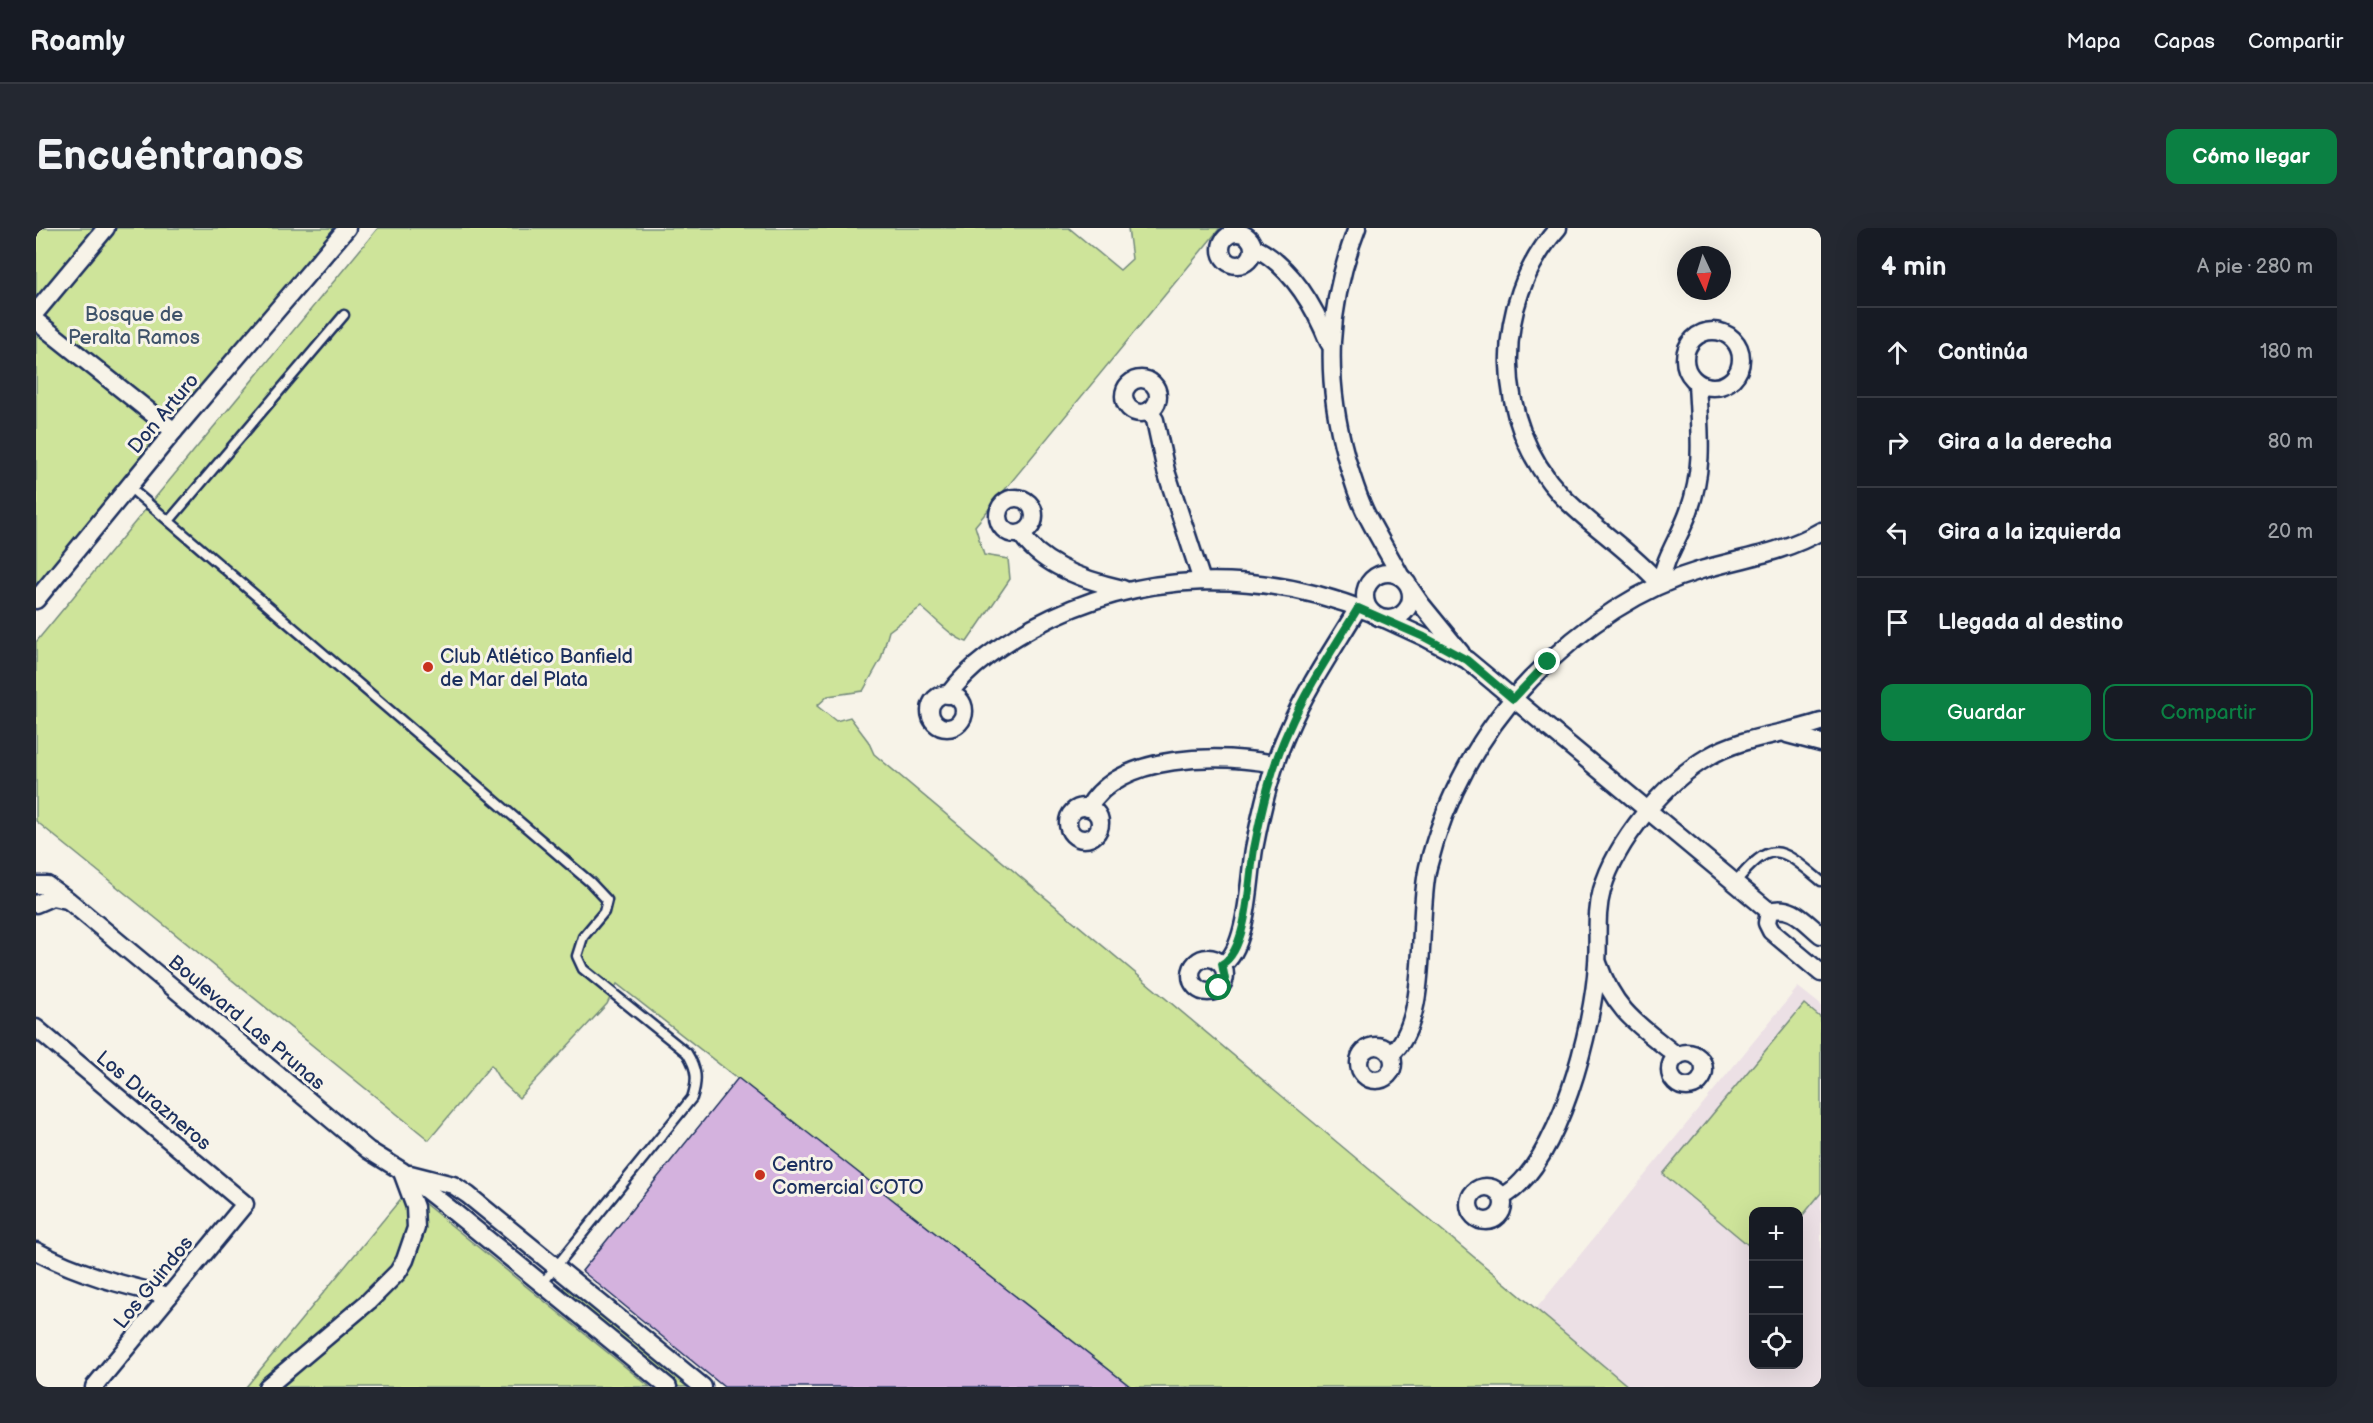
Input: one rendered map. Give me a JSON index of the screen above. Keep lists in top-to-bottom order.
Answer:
{
  "streets": {
    "street": [
      "Don Arturo",
      "Boulevard Las Prunas",
      "Los Durazneros",
      "Los Guindos"
    ]
  },
  "crossings": [
    ["Los Durazneros", "Los Guindos"]
  ],
  "parks": ["Bosque de Peralta Ramos"],
  "places": ["Club Atlético Banfield de Mar del Plata", "Centro Comercial COTO"],
  "north": "bottom",
  "page": {
    "header": "Roamly",
    "nav": ["Mapa", "Capas", "Compartir"],
    "buttons": [
      "Cómo llegar",
      ["Guardar", "Compartir"]
    ],
    "title": "Encuéntranos",
    "heading": ["4 min", "A pie · 280 m"],
    "list": [
      ["Continúa", "180 m"],
      ["Gira a la derecha", "80 m"],
      ["Gira a la izquierda", "20 m"],
      "Llegada al destino"
    ],
    "map_buttons": ["+", "−"]
  }
}
